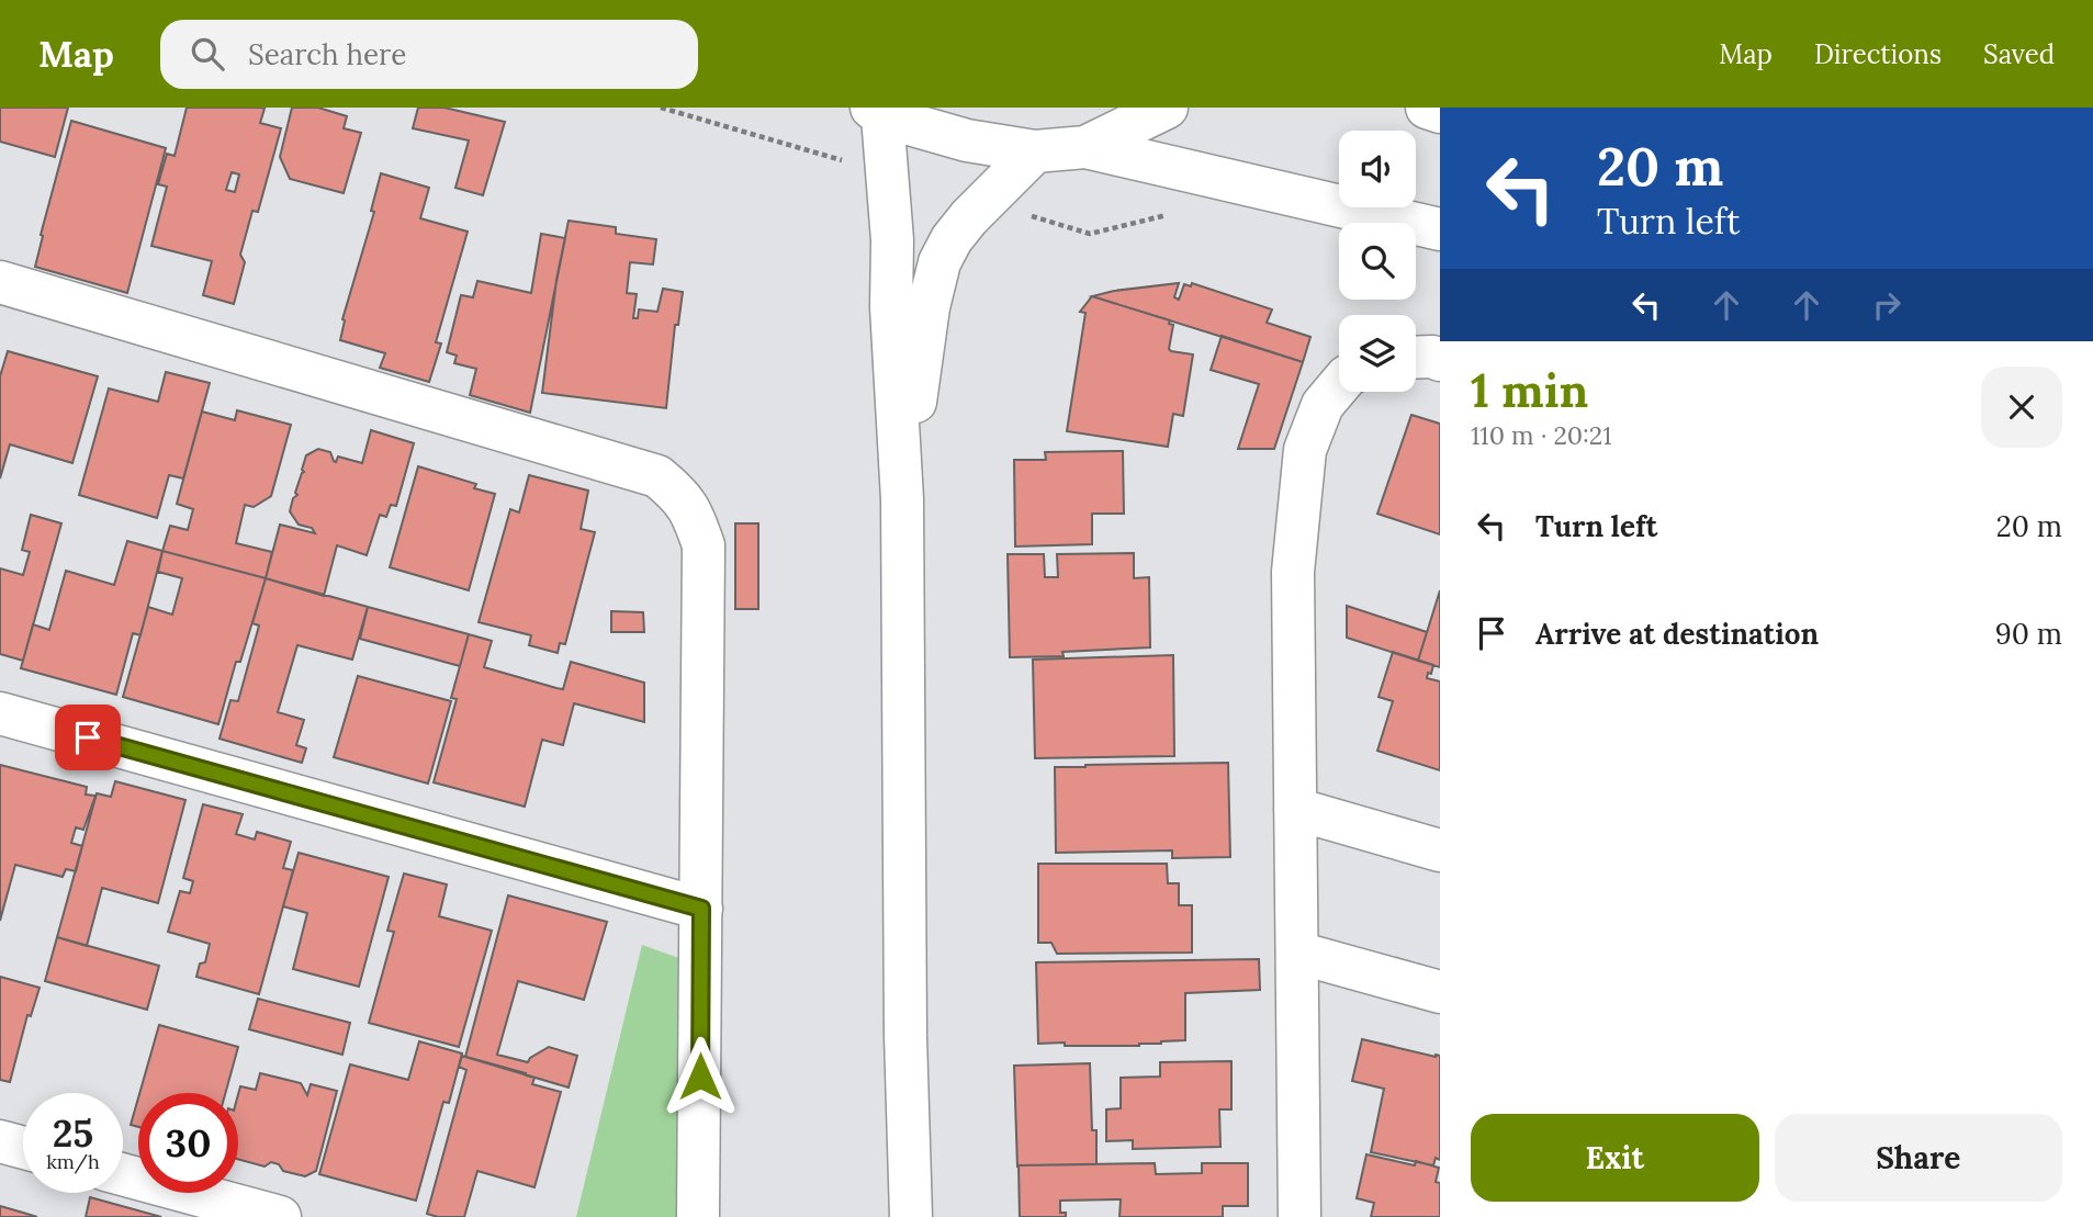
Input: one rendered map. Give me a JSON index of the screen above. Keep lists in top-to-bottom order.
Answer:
{
  "page": {
    "header": "Map",
    "search": "Search here",
    "nav": ["Map", "Directions", "Saved"],
    "turn": ["20 m", "Turn left"],
    "heading": ["1 min", "110 m · 20:21"],
    "list": [
      {
        "name": "Turn left",
        "value": "20 m"
      },
      {
        "name": "Arrive at destination",
        "value": "90 m"
      }
    ],
    "speed": "25 km/h",
    "limit": "30",
    "buttons": ["Exit", "Share"]
  }
}
